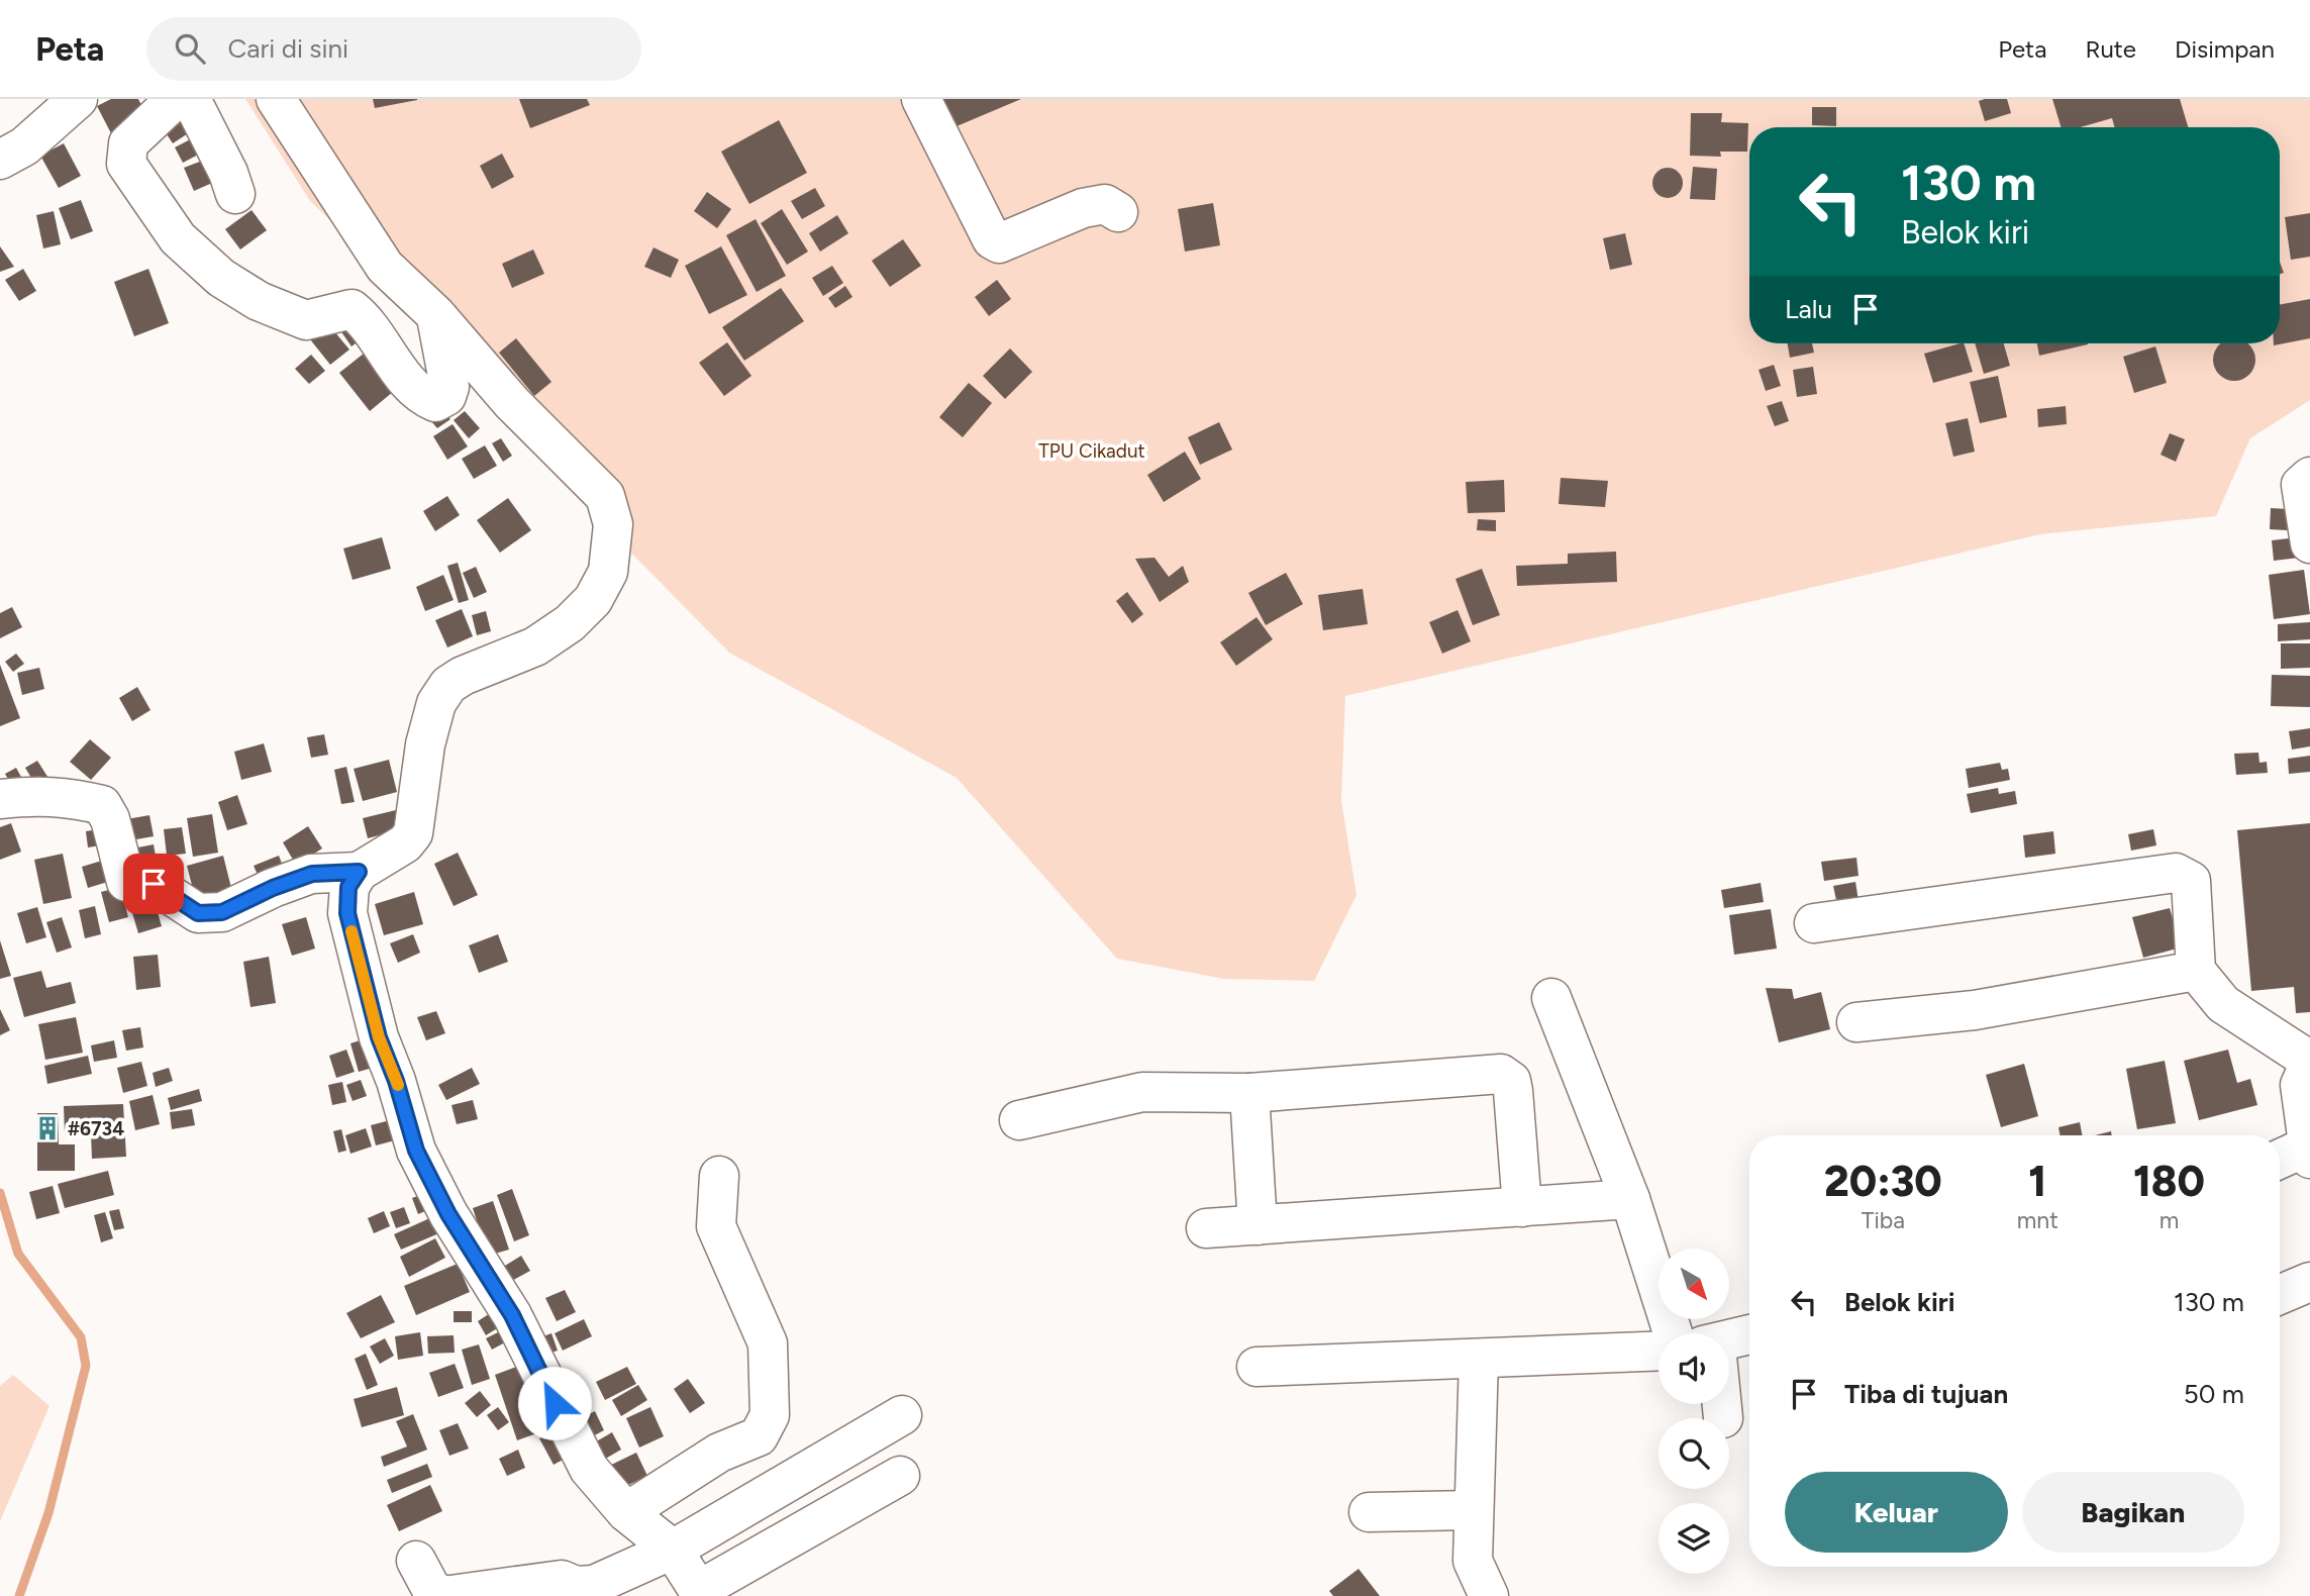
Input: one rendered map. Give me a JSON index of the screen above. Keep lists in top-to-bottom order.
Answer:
{
  "parks": ["TPU Cikadut"],
  "places": {
    "building": ["#6734"]
  },
  "north": "bottom right",
  "page": {
    "header": "Peta",
    "search": "Cari di sini",
    "nav": ["Peta", "Rute", "Disimpan"],
    "turn": ["130 m", "Belok kiri"],
    "then": "Lalu",
    "eta": [
      "20:30",
      "Tiba",
      "1",
      "mnt",
      "180",
      "m"
    ],
    "list": [
      {
        "name": "Belok kiri",
        "value": "130 m"
      },
      {
        "name": "Tiba di tujuan",
        "value": "50 m"
      }
    ],
    "buttons": ["Keluar", "Bagikan"]
  }
}
